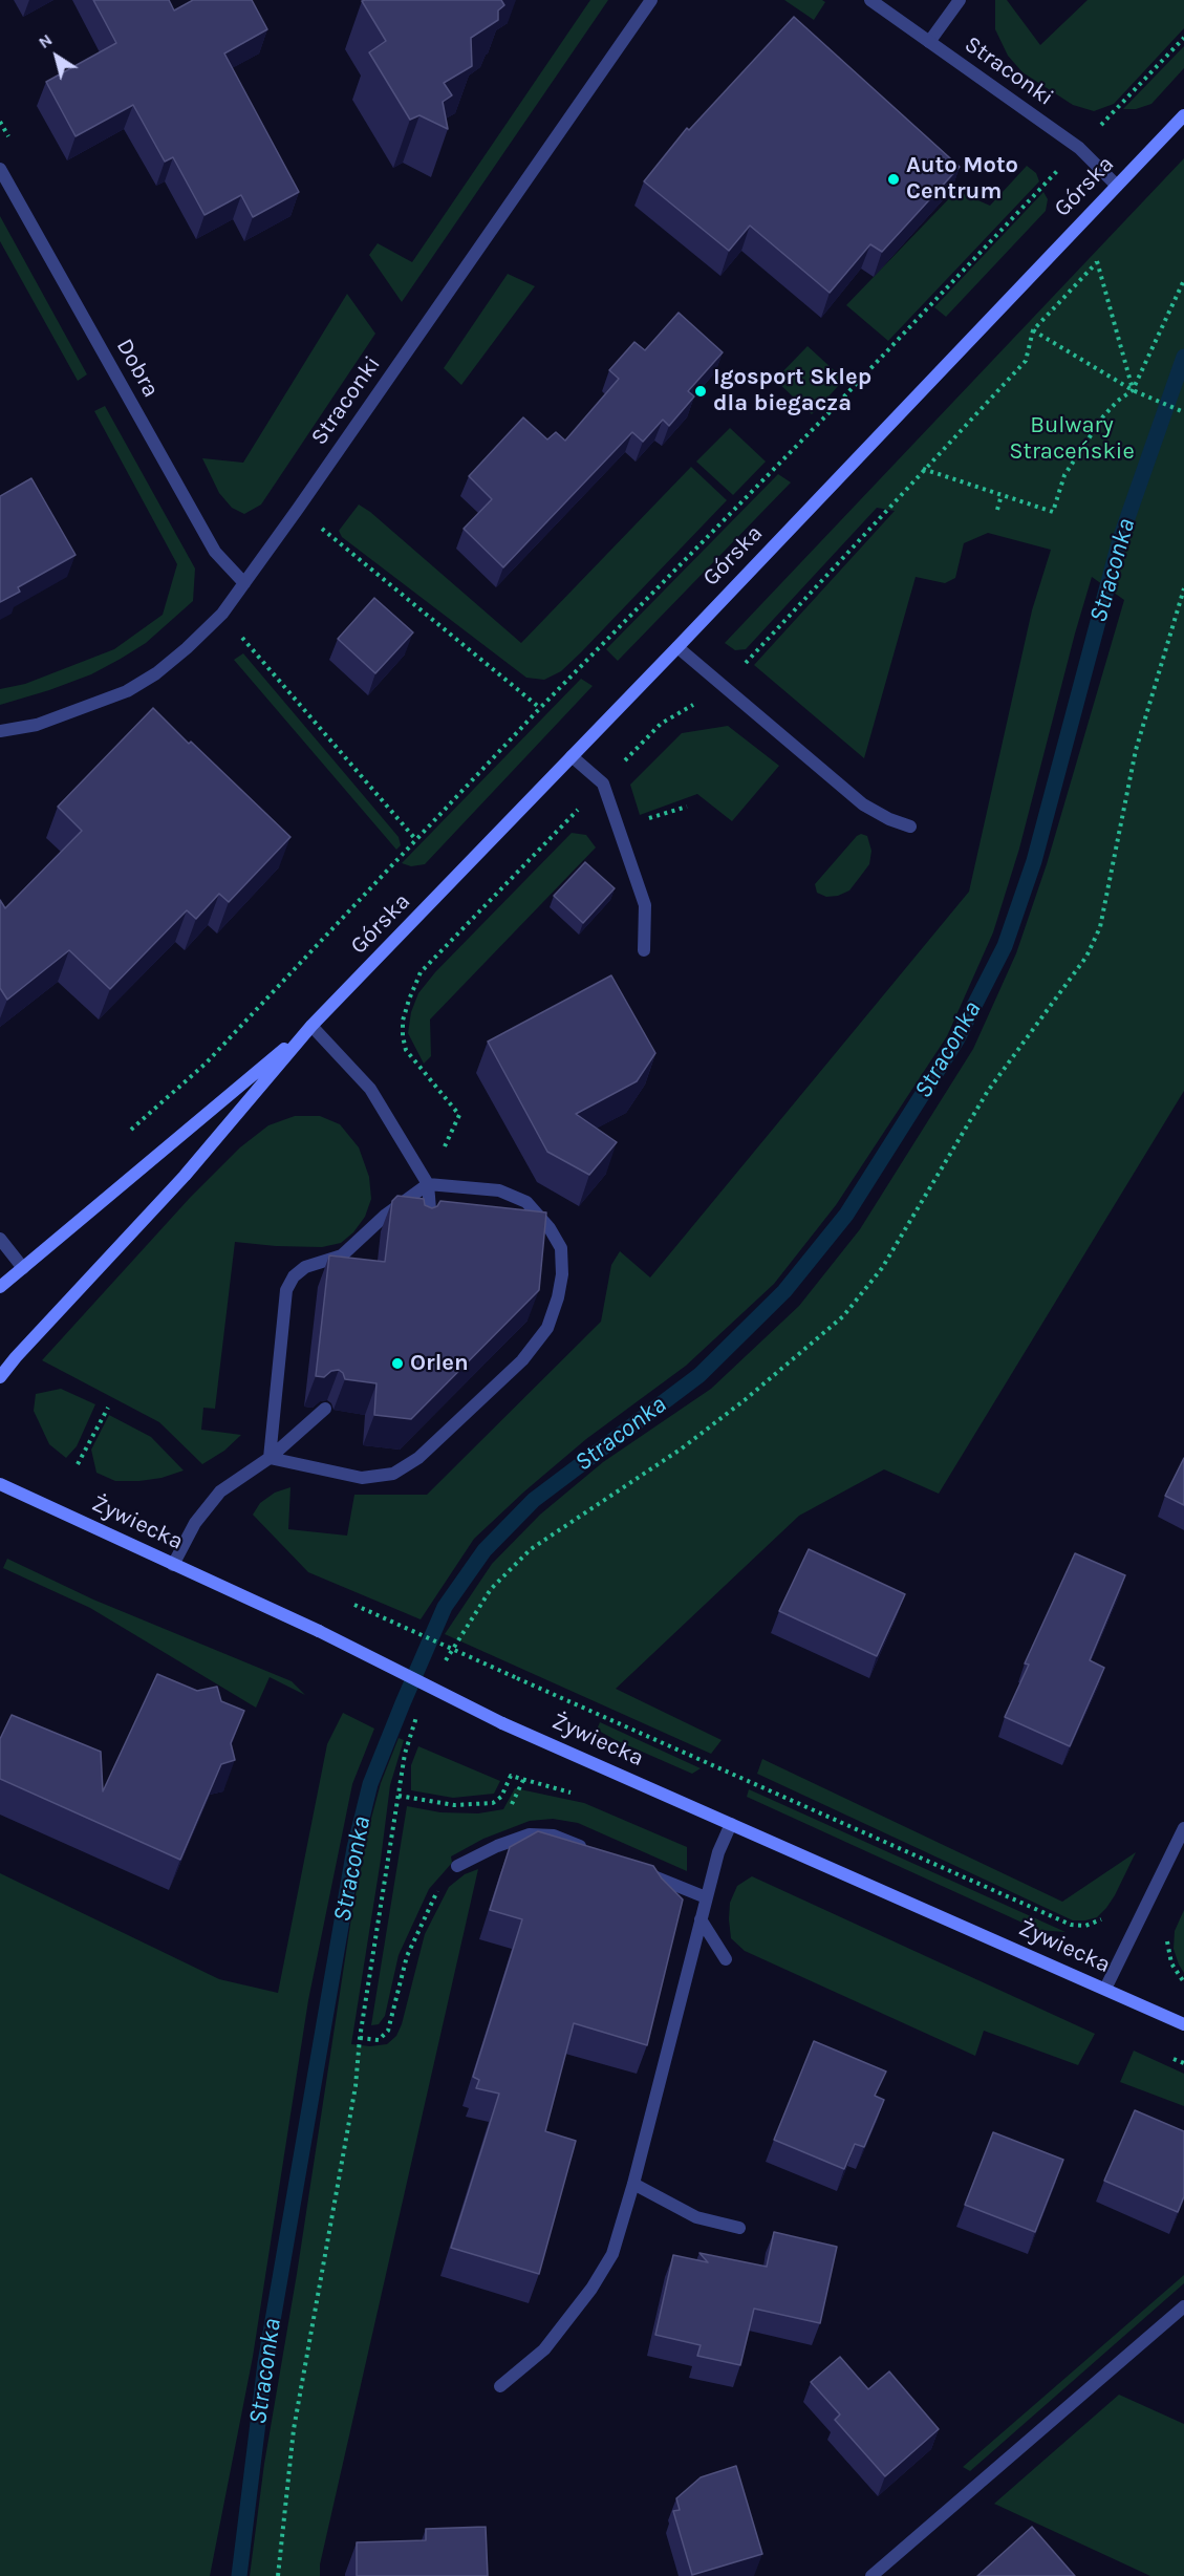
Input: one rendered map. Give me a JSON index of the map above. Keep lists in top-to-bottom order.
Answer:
{
  "streets": {
    "street": [
      "Straconki",
      "Górska",
      "Dobra",
      "Żywiecka"
    ]
  },
  "crossings": [
    ["Straconki", "Górska"],
    ["Straconki", "Dobra"]
  ],
  "water": ["Straconka"],
  "parks": ["Bulwary Straceńskie"],
  "places": ["Auto Moto Centrum", "Igosport Sklep dla biegacza", "Orlen"],
  "north": "top left"
}
